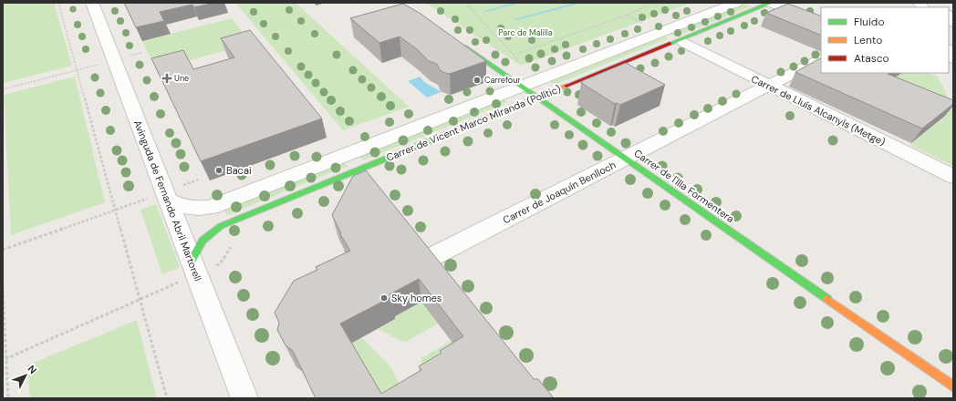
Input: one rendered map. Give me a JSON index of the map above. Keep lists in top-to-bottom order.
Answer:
{
  "streets": {
    "street": [
      "Carrer de Lluís Alcanyís (Metge)",
      "Carrer de Vicent Marco Miranda (Polític)",
      "Carrer de l'Illa Formentera",
      "Carrer de Joaquín Benlloch",
      "Avinguda de Fernando Abril Martorell"
    ]
  },
  "crossings": [
    ["Carrer de Lluís Alcanyís (Metge)", "Carrer de Joaquín Benlloch"],
    ["Carrer de Vicent Marco Miranda (Polític)", "Carrer de l'Illa Formentera"],
    ["Carrer de Vicent Marco Miranda (Polític)", "Avinguda de Fernando Abril Martorell"],
    ["Carrer de l'Illa Formentera", "Carrer de Joaquín Benlloch"]
  ],
  "parks": ["Parc de Malilla"],
  "places": {
    "health": ["Une"],
    "other": ["Carrefour", "Bacai", "Sky homes"]
  },
  "legend": ["Fluido", "Lento", "Atasco"],
  "north": "top right"
}
